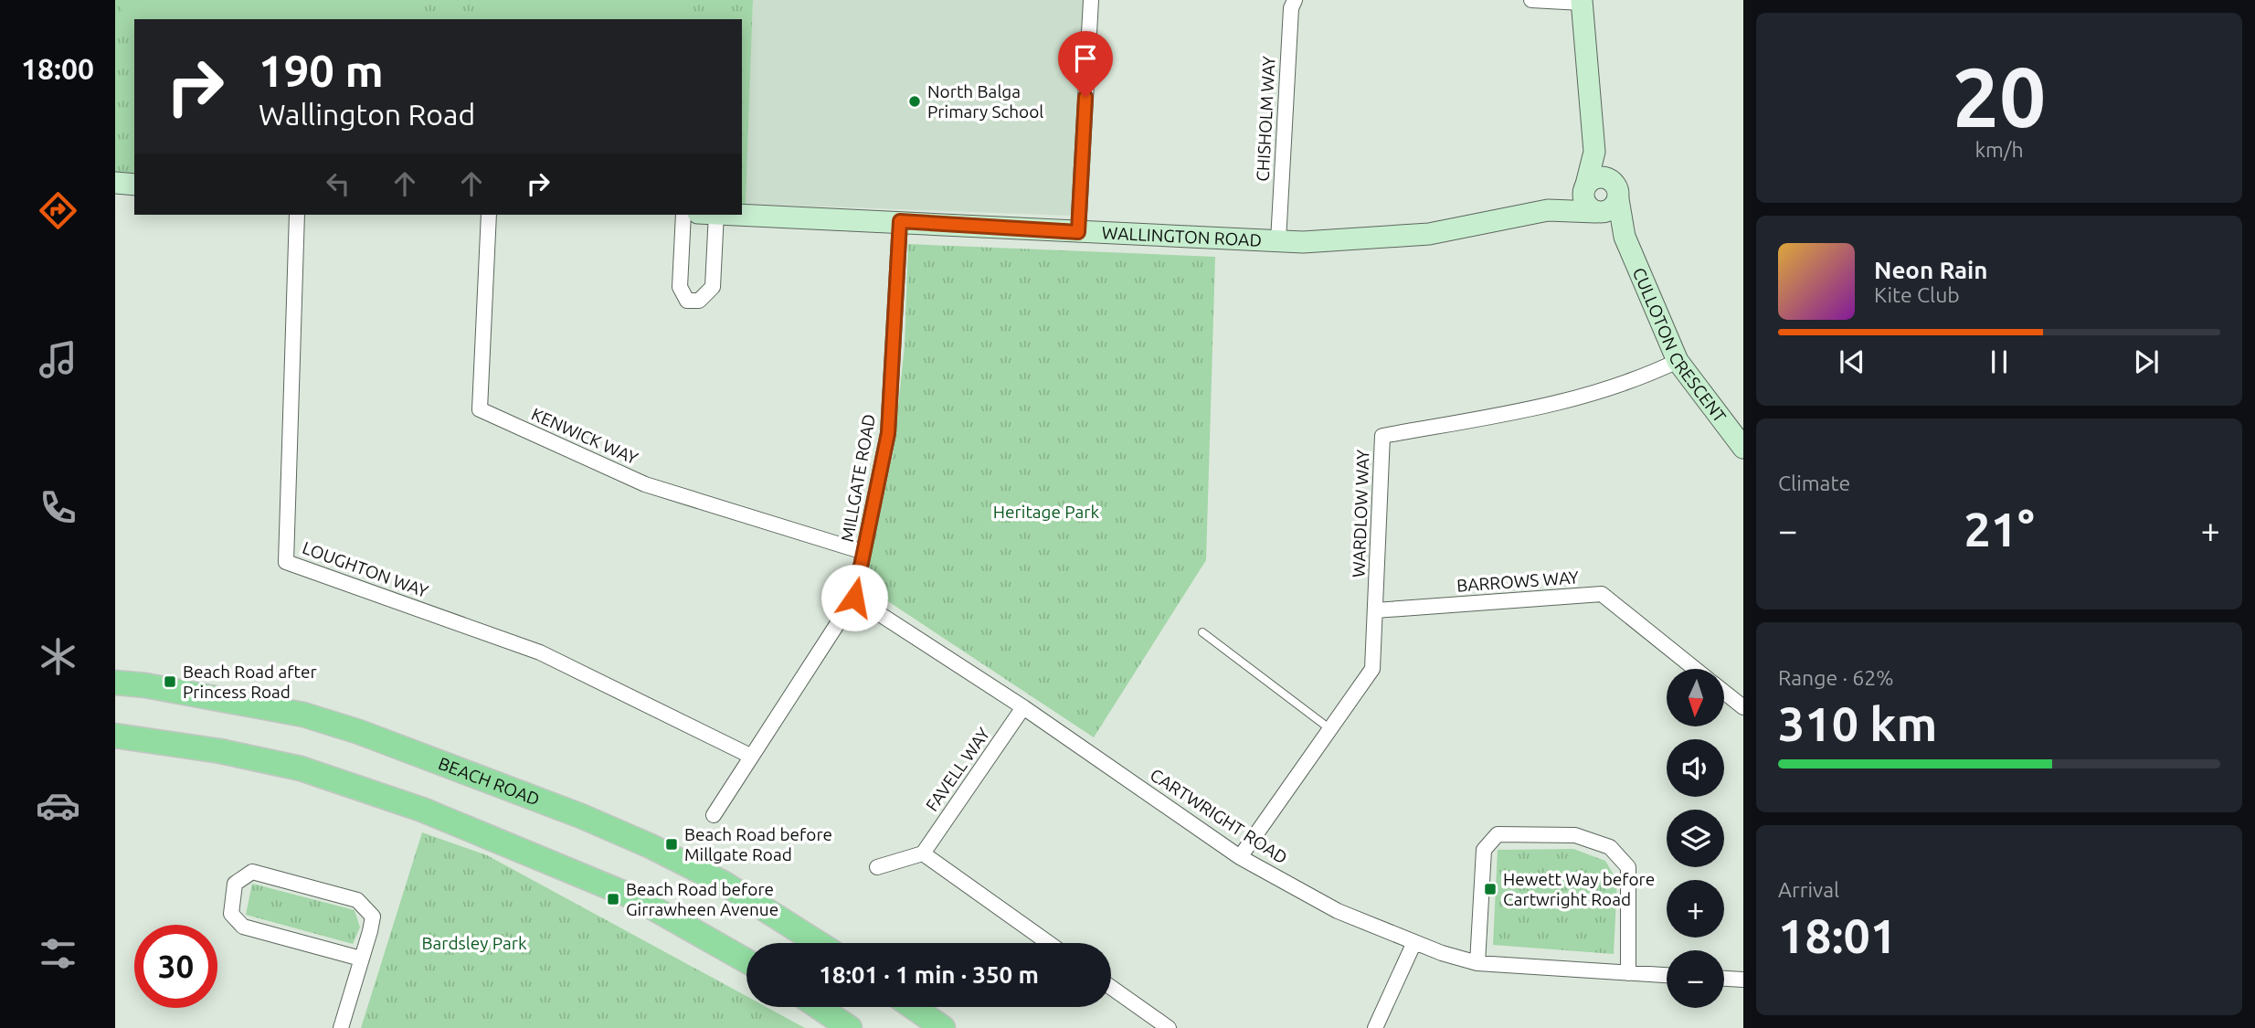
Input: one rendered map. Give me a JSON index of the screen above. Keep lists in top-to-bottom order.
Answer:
{
  "streets": {
    "main road": ["BEACH ROAD"],
    "street": [
      "CHISHOLM WAY",
      "WALLINGTON ROAD",
      "CULLOTON CRESCENT",
      "KENWICK WAY",
      "MILLGATE ROAD",
      "WARDLOW WAY",
      "LOUGHTON WAY",
      "BARROWS WAY",
      "FAVELL WAY",
      "CARTWRIGHT ROAD"
    ]
  },
  "crossings": [
    ["CHISHOLM WAY", "WALLINGTON ROAD"],
    ["WALLINGTON ROAD", "CULLOTON CRESCENT"],
    ["WALLINGTON ROAD", "MILLGATE ROAD"],
    ["CULLOTON CRESCENT", "WARDLOW WAY"],
    ["KENWICK WAY", "MILLGATE ROAD"],
    ["MILLGATE ROAD", "LOUGHTON WAY"],
    ["MILLGATE ROAD", "CARTWRIGHT ROAD"],
    ["WARDLOW WAY", "BARROWS WAY"],
    ["WARDLOW WAY", "CARTWRIGHT ROAD"],
    ["FAVELL WAY", "CARTWRIGHT ROAD"]
  ],
  "parks": ["Heritage Park", "Bardsley Park"],
  "places": {
    "other": ["North Balga Primary School"],
    "transit": [
      "Beach Road after Princess Road",
      "Beach Road before Millgate Road",
      "Hewett Way before Cartwright Road",
      "Beach Road before Girrawheen Avenue"
    ]
  },
  "north": "bottom",
  "page": {
    "tabs": "18:00",
    "tile": [
      ["20", "km/h"],
      "Climate",
      ["Range · 62%", "310 km"],
      ["Arrival", "18:01"]
    ],
    "turn": ["190 m", "Wallington Road"],
    "song": ["Neon Rain", "Kite Club"],
    "heat": ["−", "21°", "+"],
    "map_buttons": ["+", "−"],
    "limit": "30",
    "trip": "18:01 · 1 min · 350 m"
  }
}
